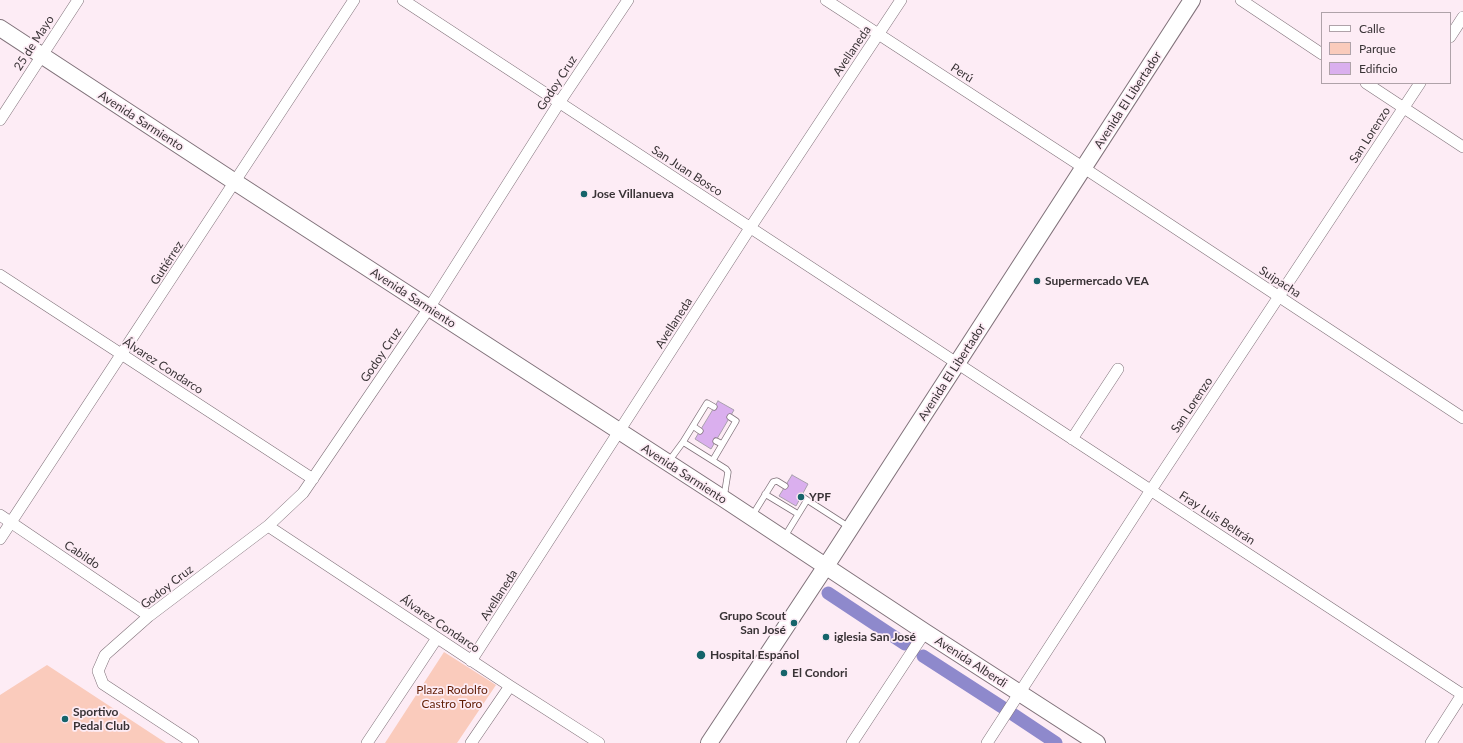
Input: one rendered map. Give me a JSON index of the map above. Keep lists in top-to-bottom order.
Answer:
{
  "streets": {
    "main road": ["Avenida El Libertador", "Avenida Sarmiento", "Avenida Alberdi"],
    "street": [
      "25 de Mayo",
      "Avellaneda",
      "Perú",
      "Godoy Cruz",
      "San Lorenzo",
      "San Juan Bosco",
      "Gutiérrez",
      "Suipacha",
      "Álvarez Condarco",
      "Fray Luis Beltrán",
      "Cabildo"
    ]
  },
  "crossings": [
    ["25 de Mayo", "Avenida Sarmiento"],
    ["Avellaneda", "Perú"],
    ["Avellaneda", "Avenida Sarmiento"],
    ["Avellaneda", "San Juan Bosco"],
    ["Avellaneda", "Álvarez Condarco"],
    ["Perú", "Avenida El Libertador"],
    ["Perú", "Suipacha"],
    ["Godoy Cruz", "Avenida Sarmiento"],
    ["Godoy Cruz", "San Juan Bosco"],
    ["Godoy Cruz", "Álvarez Condarco"],
    ["Godoy Cruz", "Cabildo"],
    ["Avenida El Libertador", "Avenida Sarmiento"],
    ["Avenida El Libertador", "San Juan Bosco"],
    ["Avenida El Libertador", "Suipacha"],
    ["Avenida El Libertador", "Fray Luis Beltrán"],
    ["Avenida El Libertador", "Avenida Alberdi"],
    ["Avenida Sarmiento", "Gutiérrez"],
    ["Avenida Sarmiento", "Avenida Alberdi"],
    ["San Lorenzo", "Suipacha"],
    ["San Lorenzo", "Fray Luis Beltrán"],
    ["San Lorenzo", "Avenida Alberdi"],
    ["San Juan Bosco", "Fray Luis Beltrán"],
    ["Gutiérrez", "Álvarez Condarco"],
    ["Gutiérrez", "Cabildo"]
  ],
  "parks": ["Plaza Rodolfo Castro Toro"],
  "places": [
    "Jose Villanueva",
    "Supermercado VEA",
    "YPF",
    "Grupo Scout San José",
    "iglesia San José",
    "Hospital Español",
    "El Condori",
    "Sportivo Pedal Club"
  ],
  "legend": ["Calle", "Parque", "Edificio"]
}
